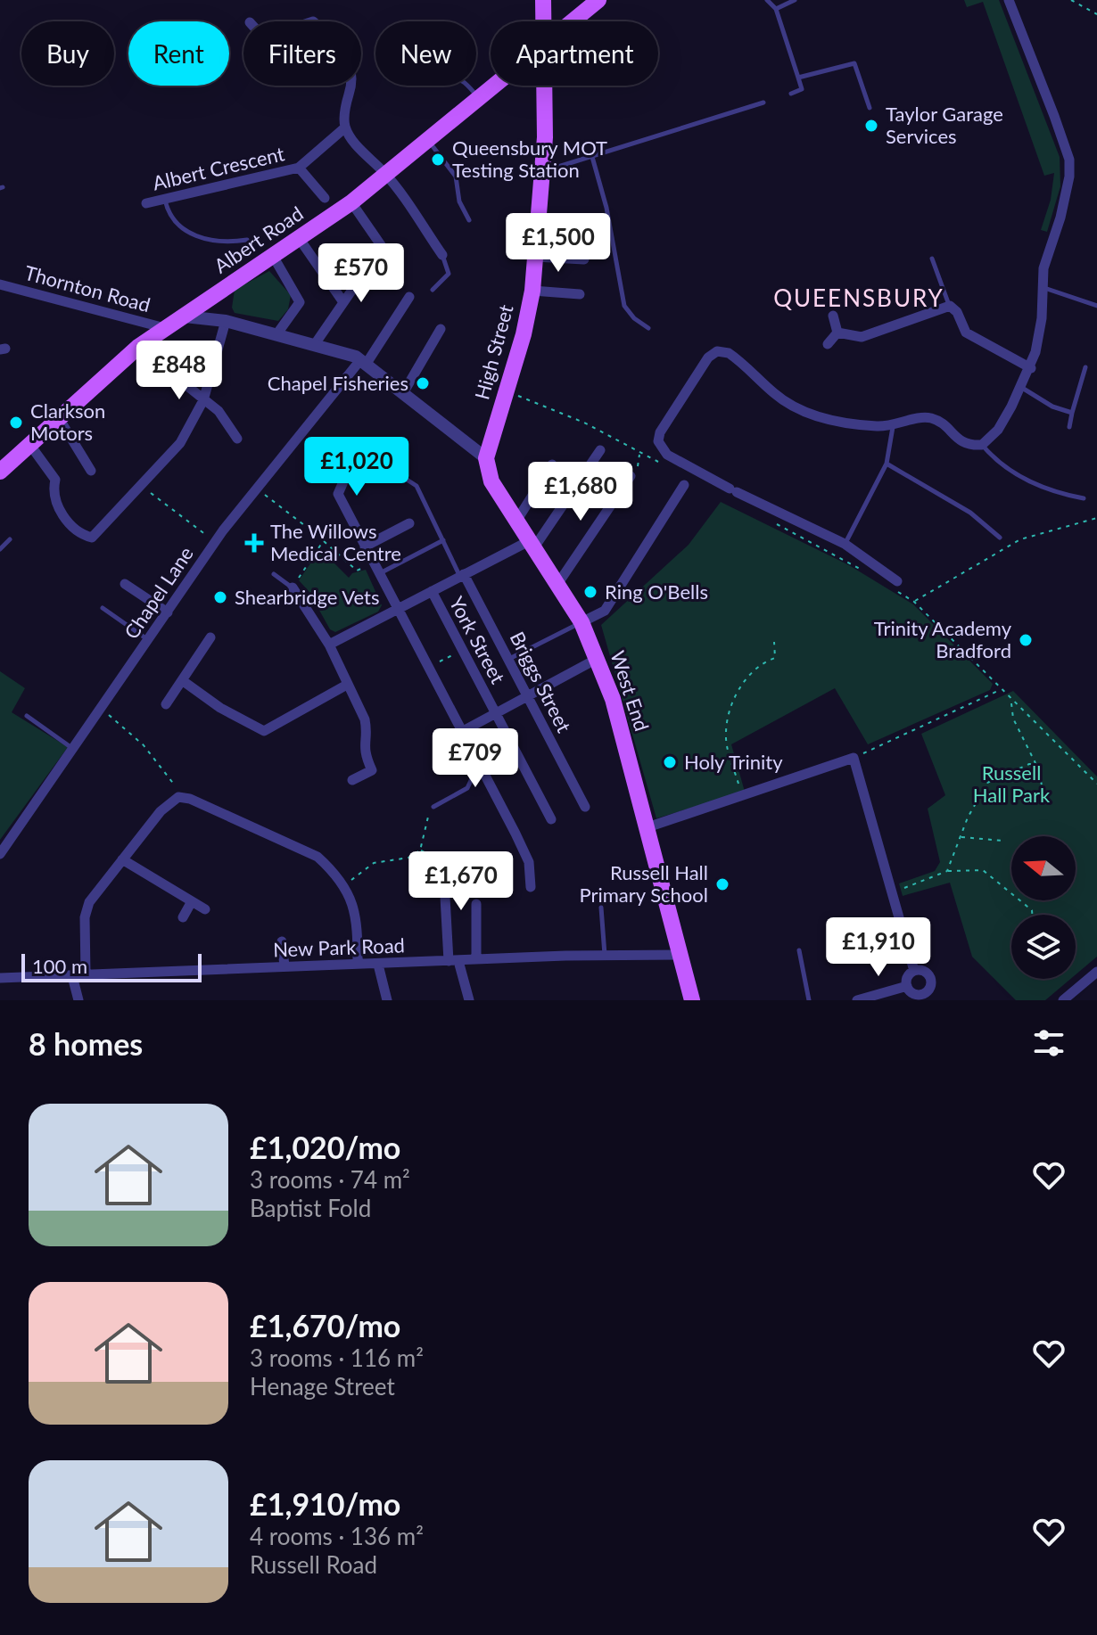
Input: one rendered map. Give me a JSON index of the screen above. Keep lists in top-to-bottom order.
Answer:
{
  "streets": {
    "main road": ["Albert Road", "High Street", "West End"],
    "street": [
      "Albert Crescent",
      "Thornton Road",
      "Chapel Lane",
      "York Street",
      "Briggs Street",
      "New Park Road"
    ]
  },
  "crossings": [
    ["Albert Road", "Thornton Road"],
    ["High Street", "West End"],
    ["West End", "New Park Road"]
  ],
  "districts": ["QUEENSBURY"],
  "parks": ["Russell Hall Park"],
  "places": {
    "other": [
      "Taylor Garage Services",
      "Queensbury MOT Testing Station",
      "Chapel Fisheries",
      "Clarkson Motors",
      "Ring O'Bells",
      "Shearbridge Vets",
      "Trinity Academy Bradford",
      "Holy Trinity",
      "Russell Hall Primary School"
    ],
    "health": ["The Willows Medical Centre"]
  },
  "scale_bar": "100 m",
  "north": "left",
  "page": {
    "chip": [
      "Buy",
      "Rent",
      "Filters",
      "New",
      "Apartment"
    ],
    "price": [
      "£1,500",
      "£570",
      "£848",
      "£1,020",
      "£1,680",
      "£709",
      "£1,670",
      "£1,910"
    ],
    "scale": "100 m",
    "heading": "8 homes",
    "list": [
      {
        "name": "£1,020/mo",
        "note": "3 rooms · 74 m² · Baptist Fold"
      },
      {
        "name": "£1,670/mo",
        "note": "3 rooms · 116 m² · Henage Street"
      },
      {
        "name": "£1,910/mo",
        "note": "4 rooms · 136 m² · Russell Road"
      }
    ]
  }
}
